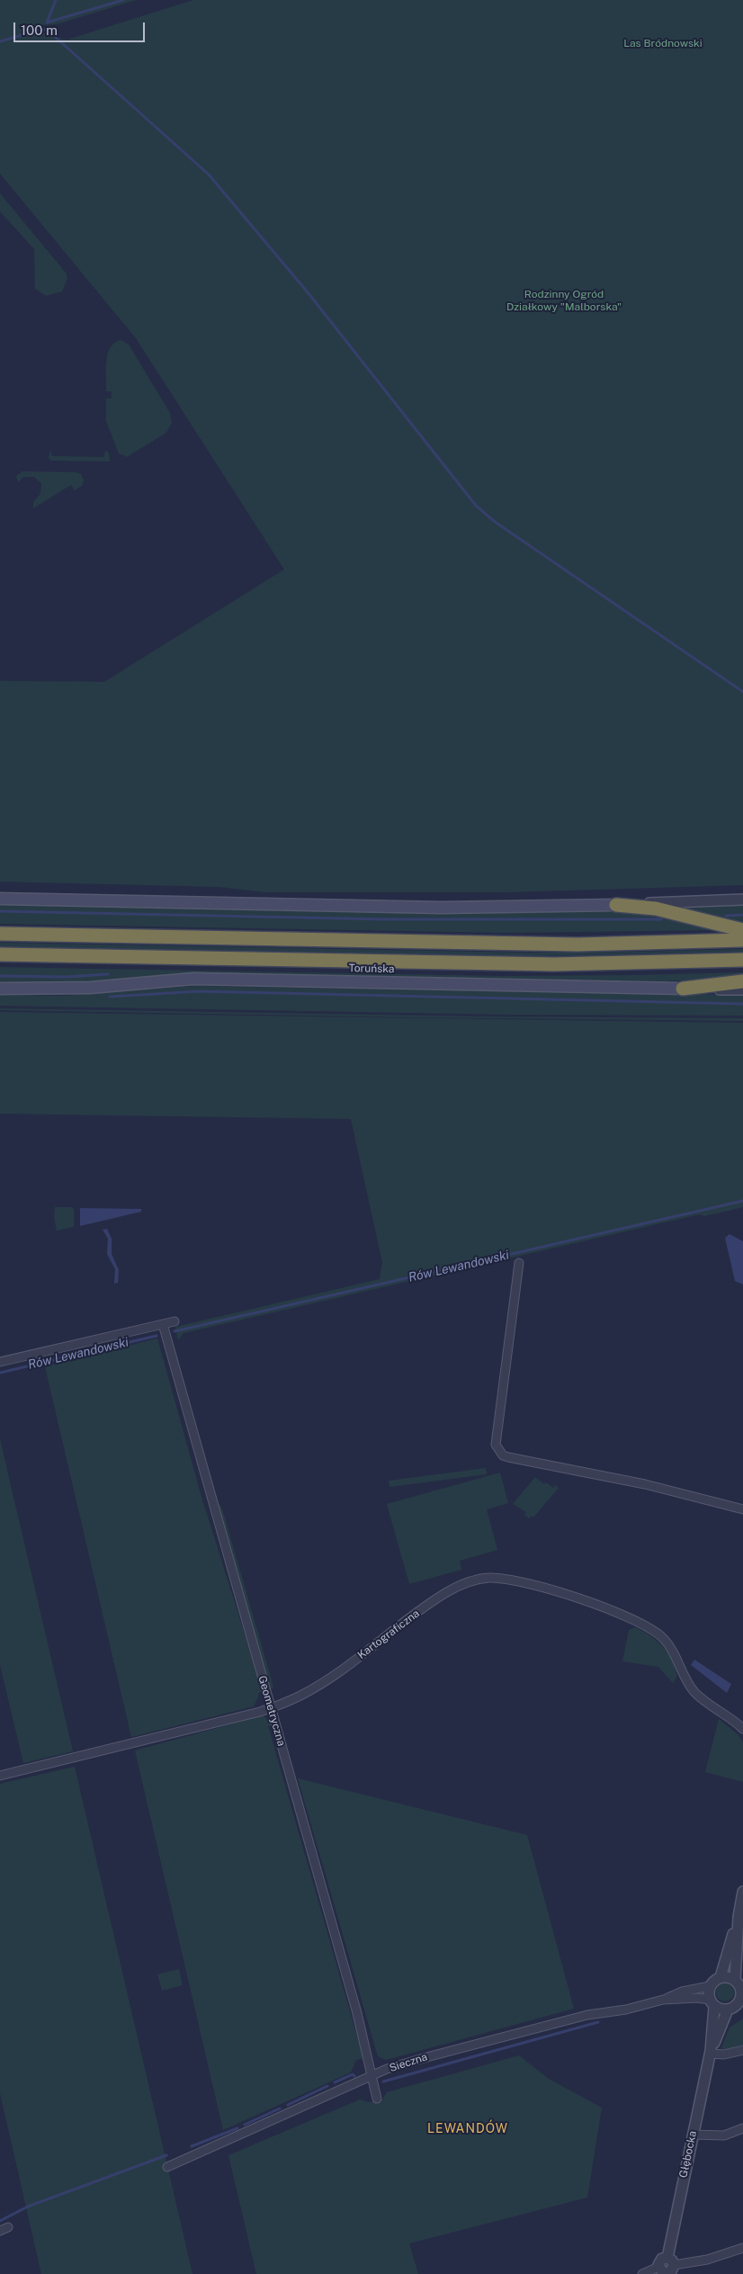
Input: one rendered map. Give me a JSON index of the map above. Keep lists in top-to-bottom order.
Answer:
{
  "streets": {
    "highway": ["Toruńska"],
    "street": [
      "Kartograficzna",
      "Geometryczna",
      "Sieczna",
      "Głębocka"
    ]
  },
  "crossings": [
    ["Kartograficzna", "Geometryczna"],
    ["Geometryczna", "Sieczna"],
    ["Sieczna", "Głębocka"]
  ],
  "districts": ["LEWANDÓW"],
  "water": ["Rów Lewandowski"],
  "parks": ["Las Bródnowski", "Rodzinny Ogród Działkowy \"Malborska\""],
  "scale_bar": "100 m"
}
